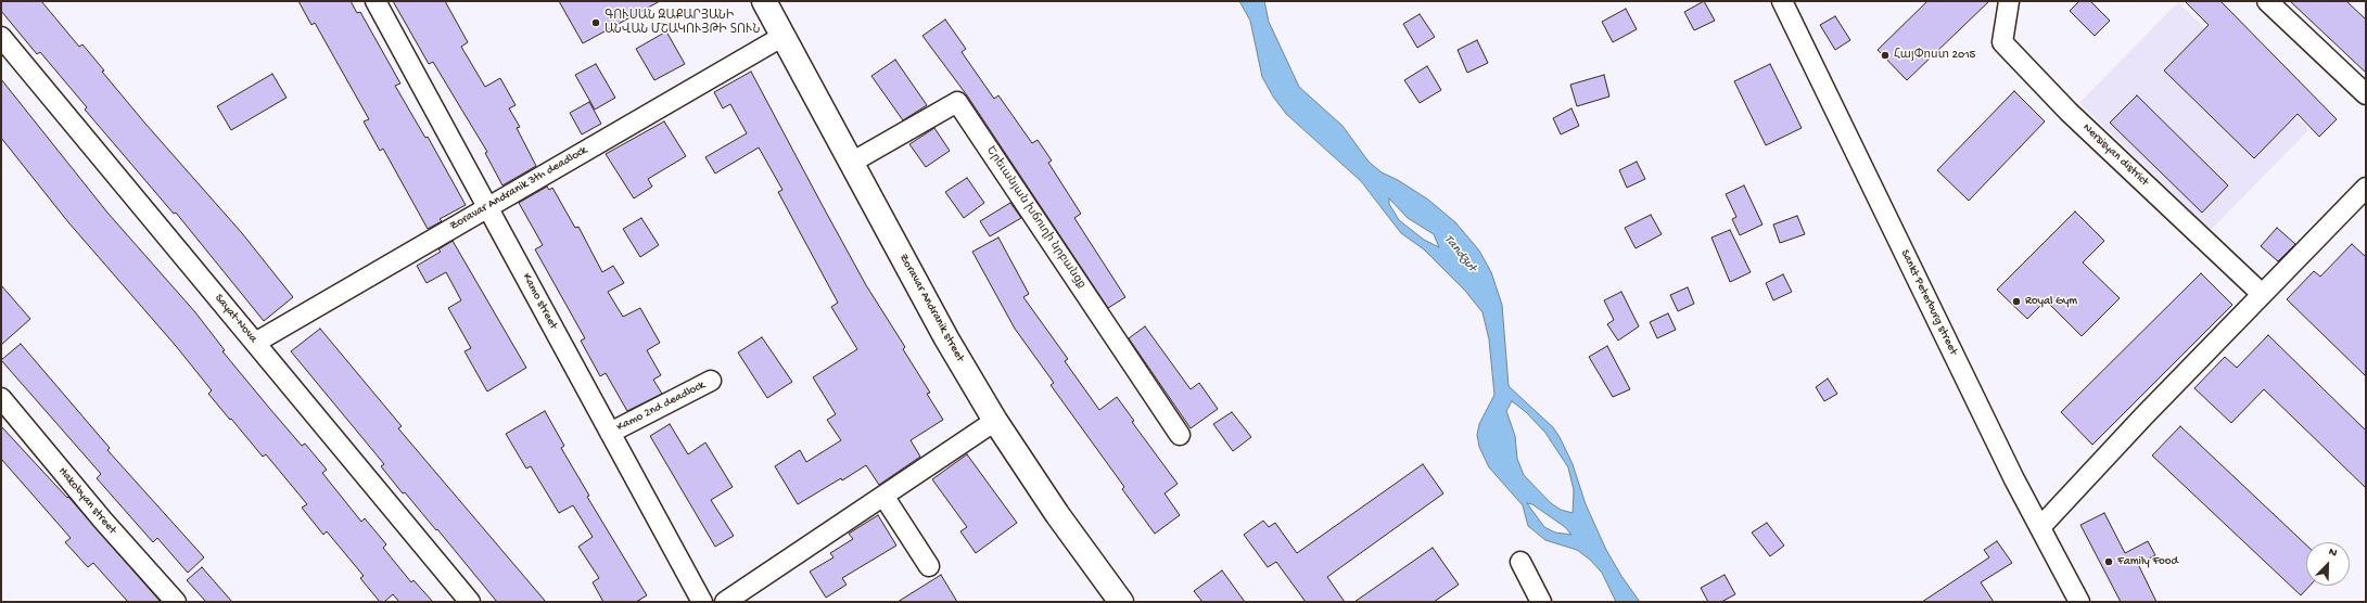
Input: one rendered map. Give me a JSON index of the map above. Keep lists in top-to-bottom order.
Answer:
{
  "streets": {
    "highway": ["Zoravar Andranik street"],
    "street": [
      "Nersisyan district",
      "Zoravar Andranik 3th deadlock",
      "Երեւանյան խճուղի նրբանցք",
      "Kamo street",
      "Sankt Peterburg street",
      "Sayat-Nova",
      "Kamo 2nd deadlock",
      "Hakobyan street"
    ]
  },
  "crossings": [
    ["Zoravar Andranik 3th deadlock", "Kamo street"],
    ["Zoravar Andranik 3th deadlock", "Zoravar Andranik street"],
    ["Zoravar Andranik 3th deadlock", "Sayat-Nova"],
    ["Երեւանյան խճուղի նրբանցք", "Zoravar Andranik street"],
    ["Kamo street", "Kamo 2nd deadlock"]
  ],
  "water": ["Tandzut"],
  "places": [
    "ԳՈՒՍԱՆ ԶԱՔԱՐՅԱՆԻ ԱՆՎԱՆ ՄՇԱԿՈՒՅԹԻ ՏՈՒՆ",
    "ՀայՓոստ 2015",
    "Royal Gym",
    "Family Food"
  ],
  "north": "top right"
}
